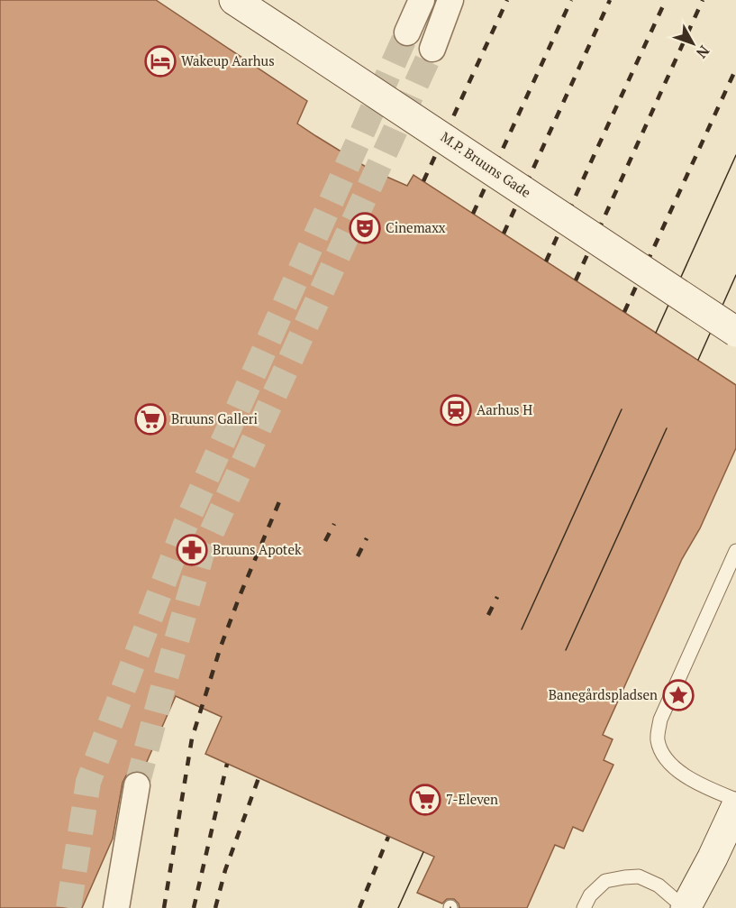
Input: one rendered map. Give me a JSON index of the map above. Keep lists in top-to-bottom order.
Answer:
{
  "streets": {
    "street": ["M.P. Bruuns Gade"]
  },
  "places": {
    "hotel": ["Wakeup Aarhus"],
    "theatre": ["Cinemaxx"],
    "station": ["Aarhus H"],
    "supermarket": ["Bruuns Galleri", "7-Eleven"],
    "pharmacy": ["Bruuns Apotek"],
    "place": ["Banegårdspladsen"]
  },
  "north": "bottom right"
}
